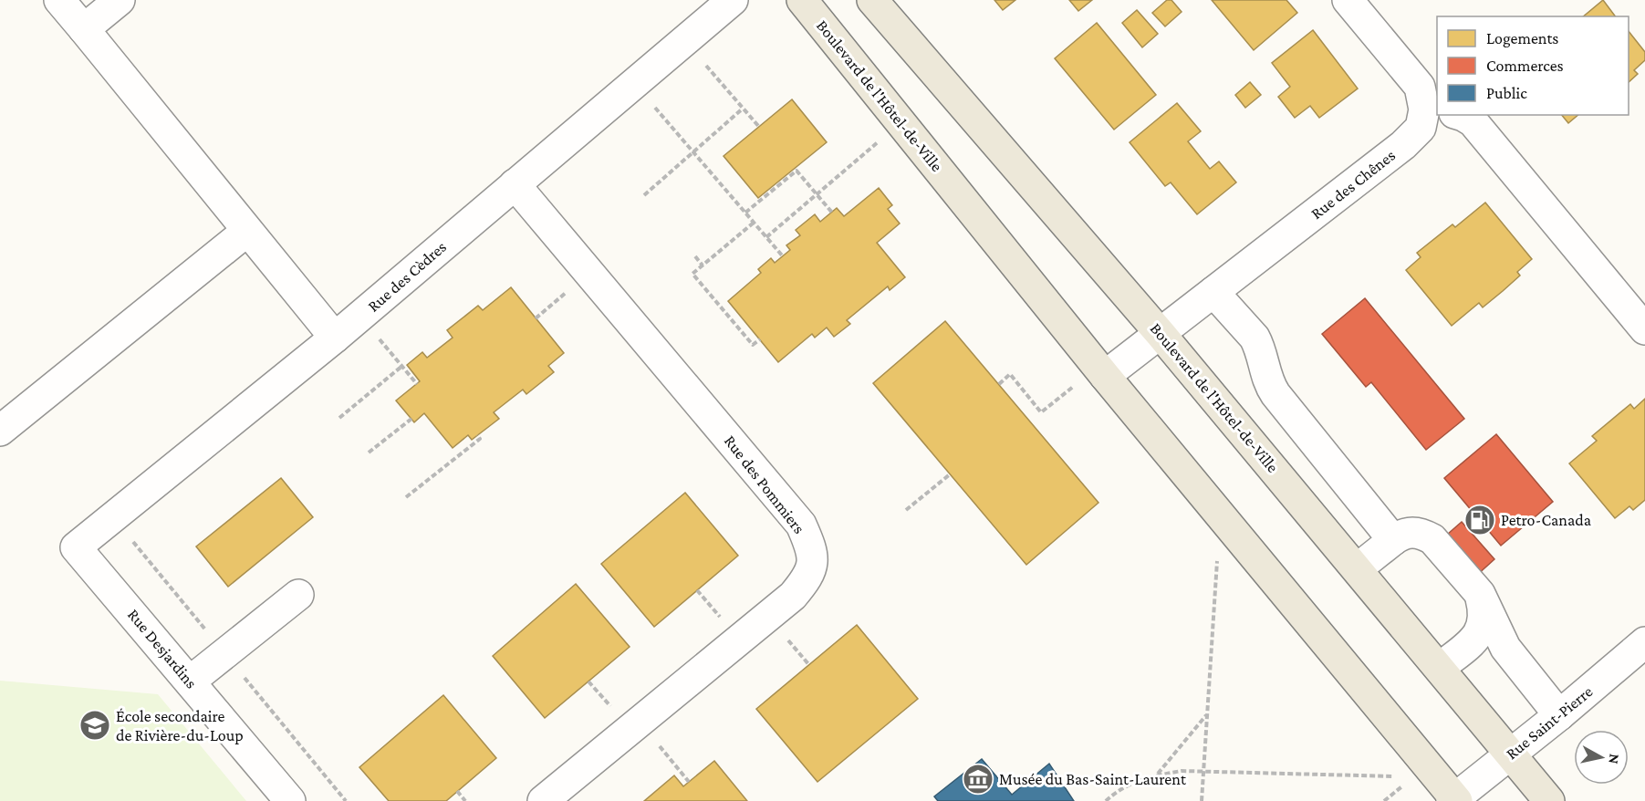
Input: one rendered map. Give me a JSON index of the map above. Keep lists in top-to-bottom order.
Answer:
{
  "streets": {
    "main road": ["Boulevard de l'Hôtel-de-Ville"],
    "street": [
      "Rue des Chênes",
      "Rue des Cèdres",
      "Rue des Pommiers",
      "Rue Desjardins",
      "Rue Saint-Pierre"
    ]
  },
  "crossings": [
    ["Boulevard de l'Hôtel-de-Ville", "Rue des Chênes"],
    ["Boulevard de l'Hôtel-de-Ville", "Rue Saint-Pierre"],
    ["Rue des Cèdres", "Rue des Pommiers"],
    ["Rue des Cèdres", "Rue Desjardins"]
  ],
  "places": {
    "fuel station": ["Petro-Canada"],
    "school or university": ["École secondaire de Rivière-du-Loup"],
    "museum": ["Musée du Bas-Saint-Laurent"]
  },
  "legend": ["Logements", "Commerces", "Public"],
  "north": "right"
}
